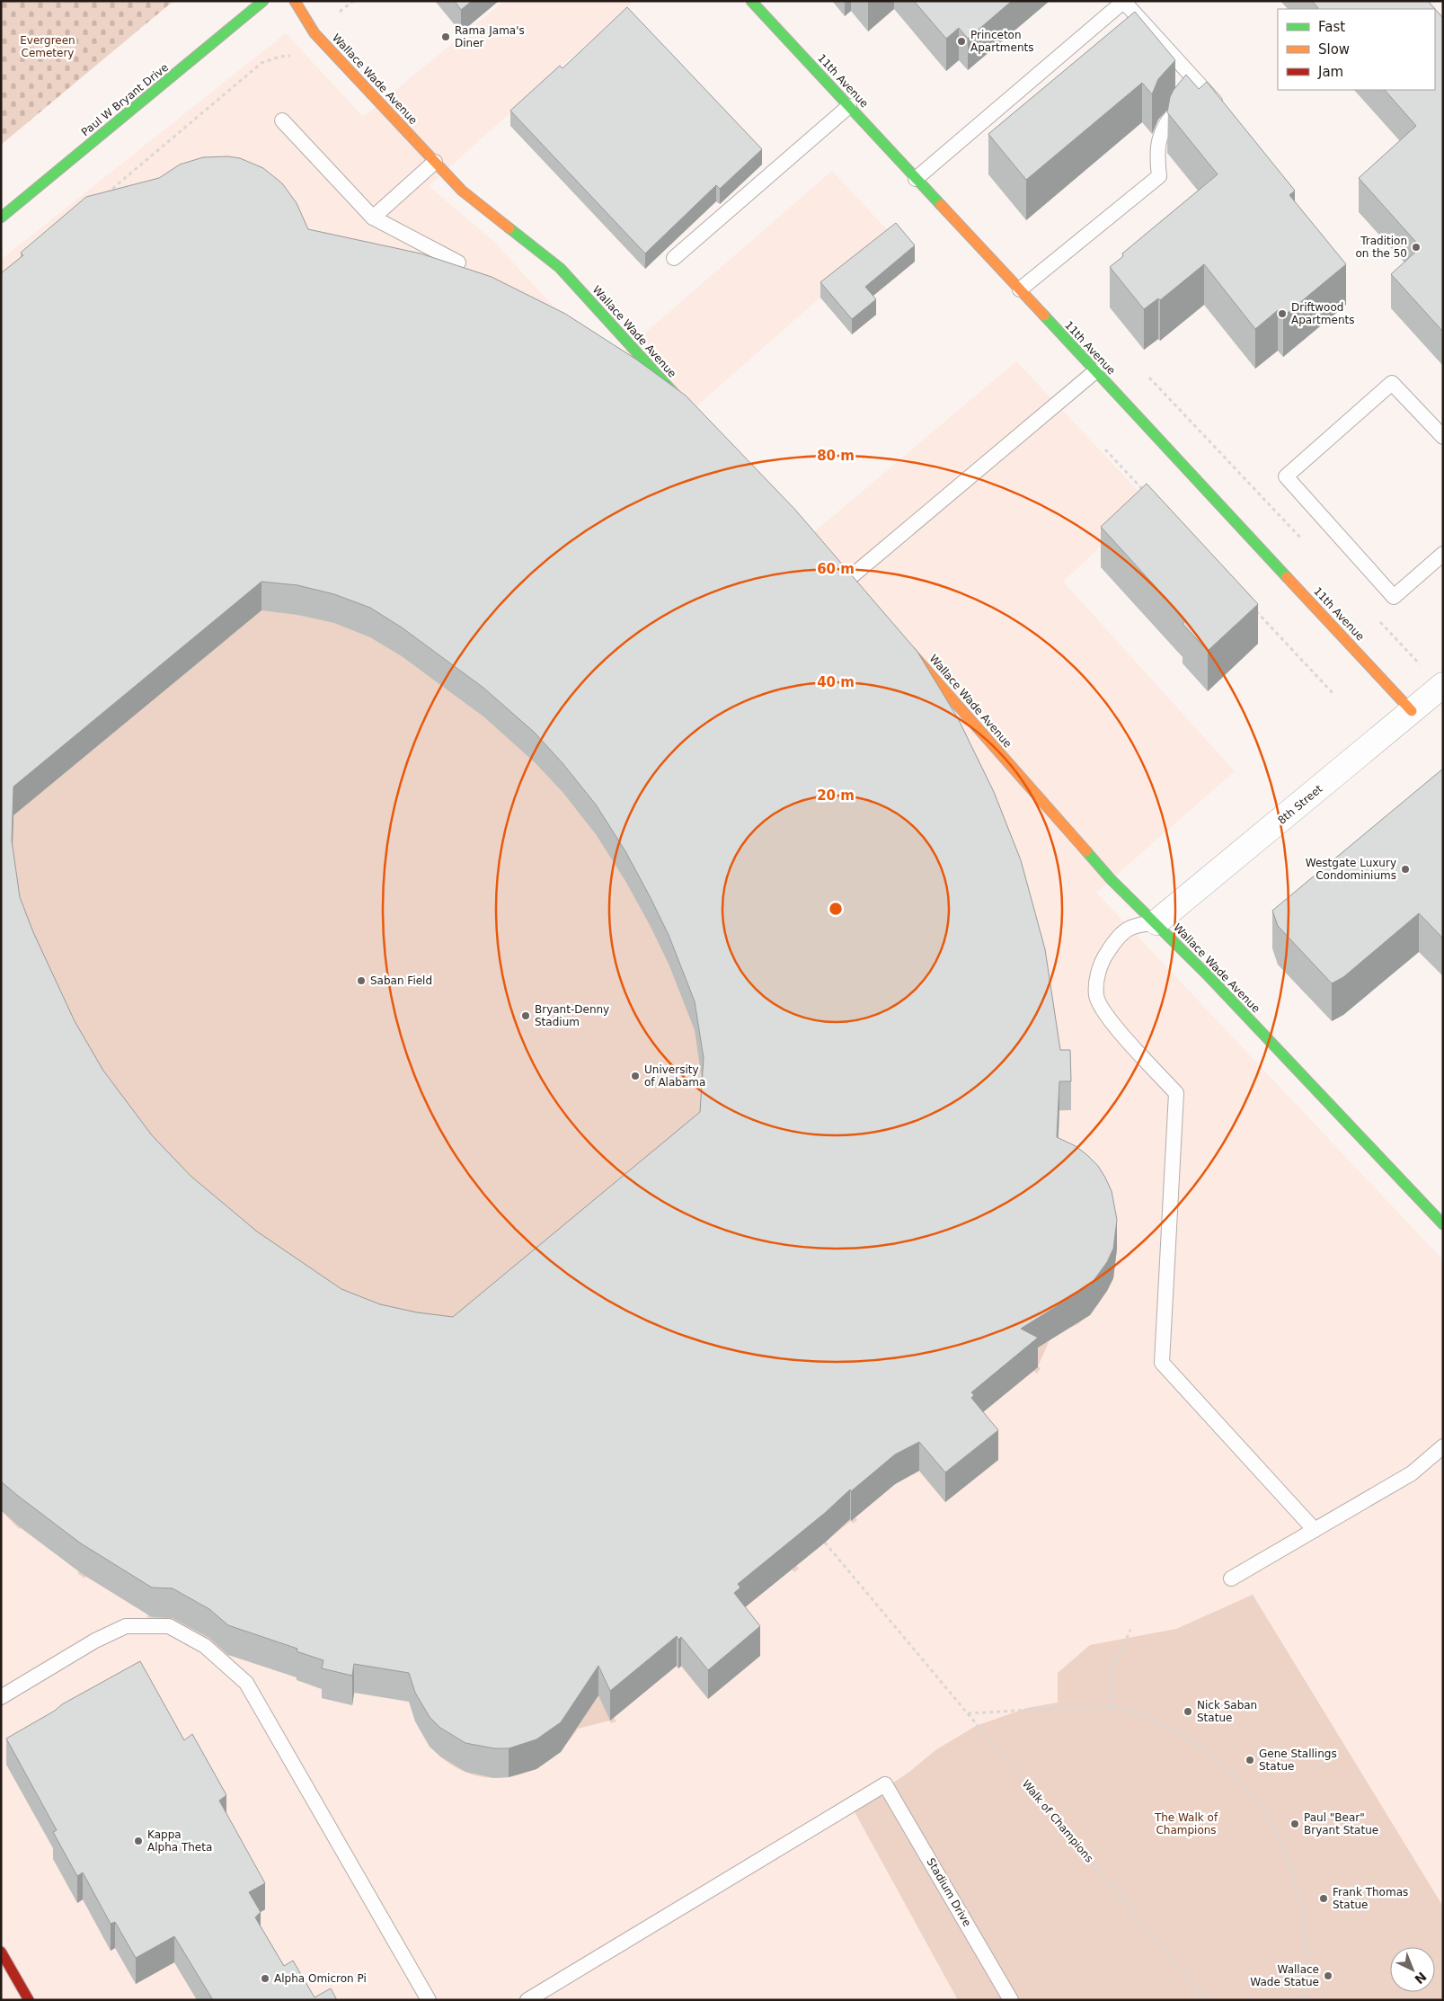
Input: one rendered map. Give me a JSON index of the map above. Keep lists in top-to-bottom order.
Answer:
{
  "streets": {
    "street": [
      "Wallace Wade Avenue",
      "11th Avenue",
      "Paul W Bryant Drive",
      "8th Street"
    ],
    "lane": ["Stadium Drive"],
    "path": ["Walk of Champions"]
  },
  "crossings": [
    ["Wallace Wade Avenue", "8th Street"],
    ["11th Avenue", "8th Street"]
  ],
  "parks": ["Evergreen Cemetery", "The Walk of Champions"],
  "places": [
    "Rama Jama's Diner",
    "Princeton Apartments",
    "Tradition on the 50",
    "Driftwood Apartments",
    "Westgate Luxury Condominiums",
    "Saban Field",
    "Bryant-Denny Stadium",
    "University of Alabama",
    "Nick Saban Statue",
    "Gene Stallings Statue",
    "Paul \"Bear\" Bryant Statue",
    "Kappa Alpha Theta",
    "Frank Thomas Statue",
    "Wallace Wade Statue",
    "Alpha Omicron Pi"
  ],
  "legend": ["Fast", "Slow", "Jam"],
  "north": "bottom right",
  "rings": [
    "80 m",
    "60 m",
    "40 m",
    "20 m"
  ]
}
